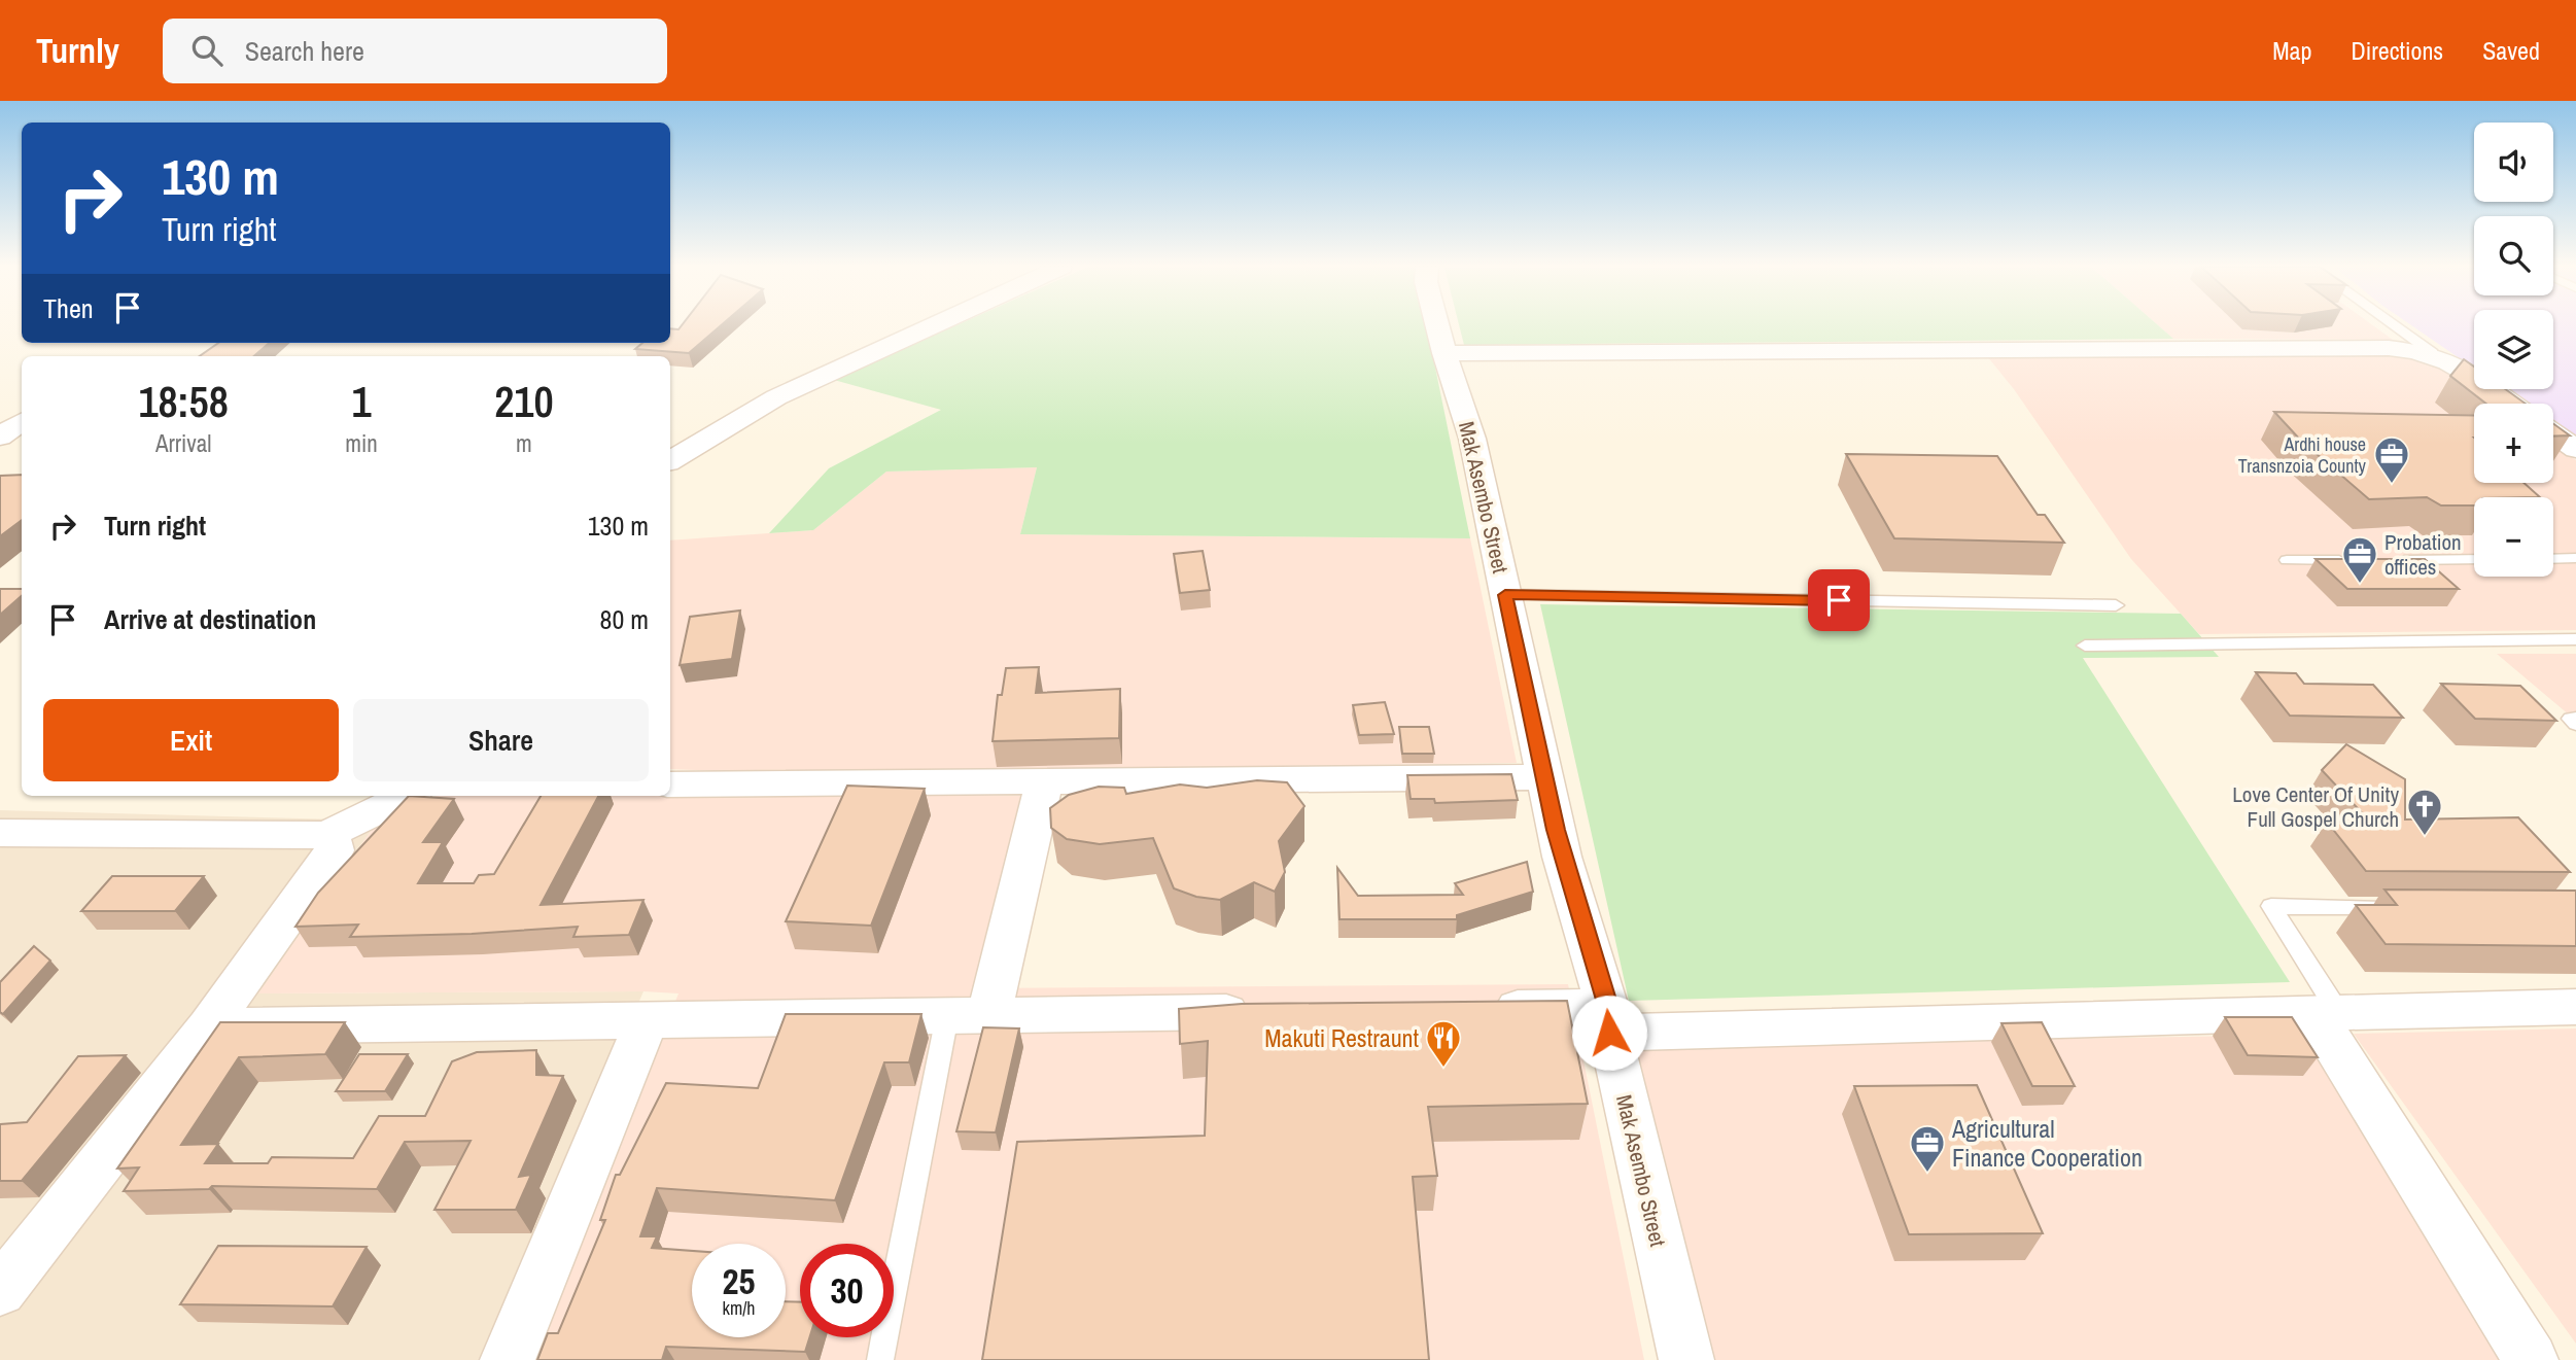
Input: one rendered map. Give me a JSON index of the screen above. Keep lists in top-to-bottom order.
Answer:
{
  "streets": {
    "street": ["Mak Asembo Street"]
  },
  "places": {
    "office": ["Ardhi house Transnzoia County", "Probation offices", "Agricultural Finance Cooperation"],
    "church": ["Love Center Of Unity Full Gospel Church"],
    "restaurant": ["Makuti Restraunt"]
  },
  "page": {
    "header": "Turnly",
    "search": "Search here",
    "nav": ["Map", "Directions", "Saved"],
    "map_buttons": ["+", "−"],
    "turn": ["130 m", "Turn right"],
    "then": "Then",
    "eta": [
      "18:58",
      "Arrival",
      "1",
      "min",
      "210",
      "m"
    ],
    "list": [
      {
        "name": "Turn right",
        "value": "130 m"
      },
      {
        "name": "Arrive at destination",
        "value": "80 m"
      }
    ],
    "buttons": ["Exit", "Share"],
    "speed": "25 km/h",
    "limit": "30"
  }
}
